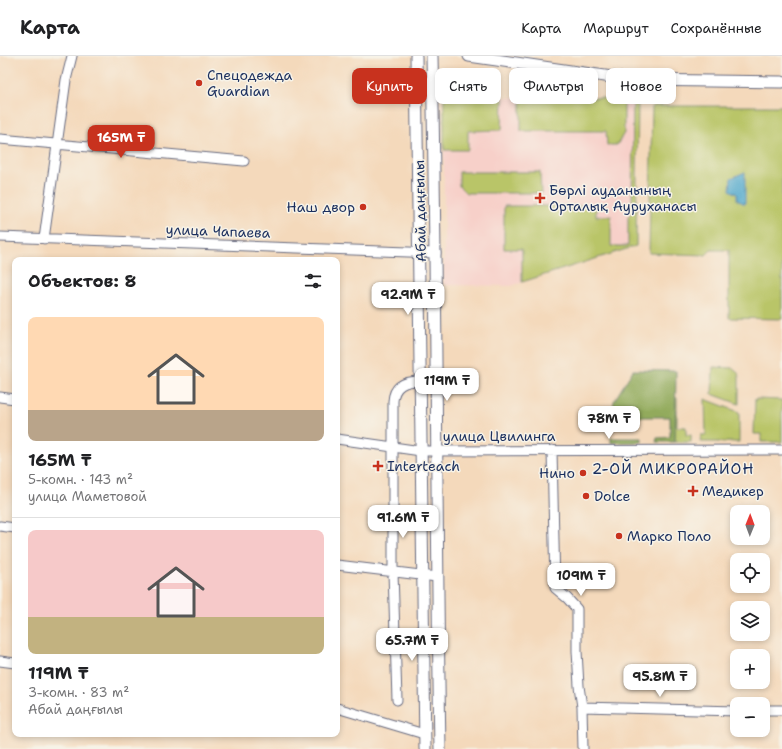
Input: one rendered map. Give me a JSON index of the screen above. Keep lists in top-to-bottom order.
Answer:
{
  "streets": {
    "street": ["Абай даңғылы", "улица Чапаева", "улица Цвилинга"]
  },
  "crossings": [
    ["Абай даңғылы", "улица Чапаева"],
    ["Абай даңғылы", "улица Цвилинга"]
  ],
  "districts": ["2-ОЙ МИКРОРАЙОН"],
  "places": {
    "other": [
      "Спецодежда Guardian",
      "Наш двор",
      "Нино",
      "Dolce",
      "Марко Поло"
    ],
    "health": ["Бөрлі ауданының Орталық Ауруханасы", "Interteach", "Медикер"]
  },
  "north": "top",
  "page": {
    "header": "Карта",
    "nav": ["Карта", "Маршрут", "Сохранённые"],
    "chip": [
      "Купить",
      "Снять",
      "Фильтры",
      "Новое"
    ],
    "price": [
      "165M ₸",
      "92.9M ₸",
      "119M ₸",
      "78M ₸",
      "91.6M ₸",
      "109M ₸",
      "65.7M ₸",
      "95.8M ₸"
    ],
    "heading": "Объектов: 8",
    "list": [
      {
        "name": "165M ₸",
        "note": "5-комн. · 143 m² · улица Маметовой"
      },
      {
        "name": "119M ₸",
        "note": "3-комн. · 83 m² · Абай даңғылы"
      }
    ],
    "map_buttons": ["+", "−"]
  }
}
